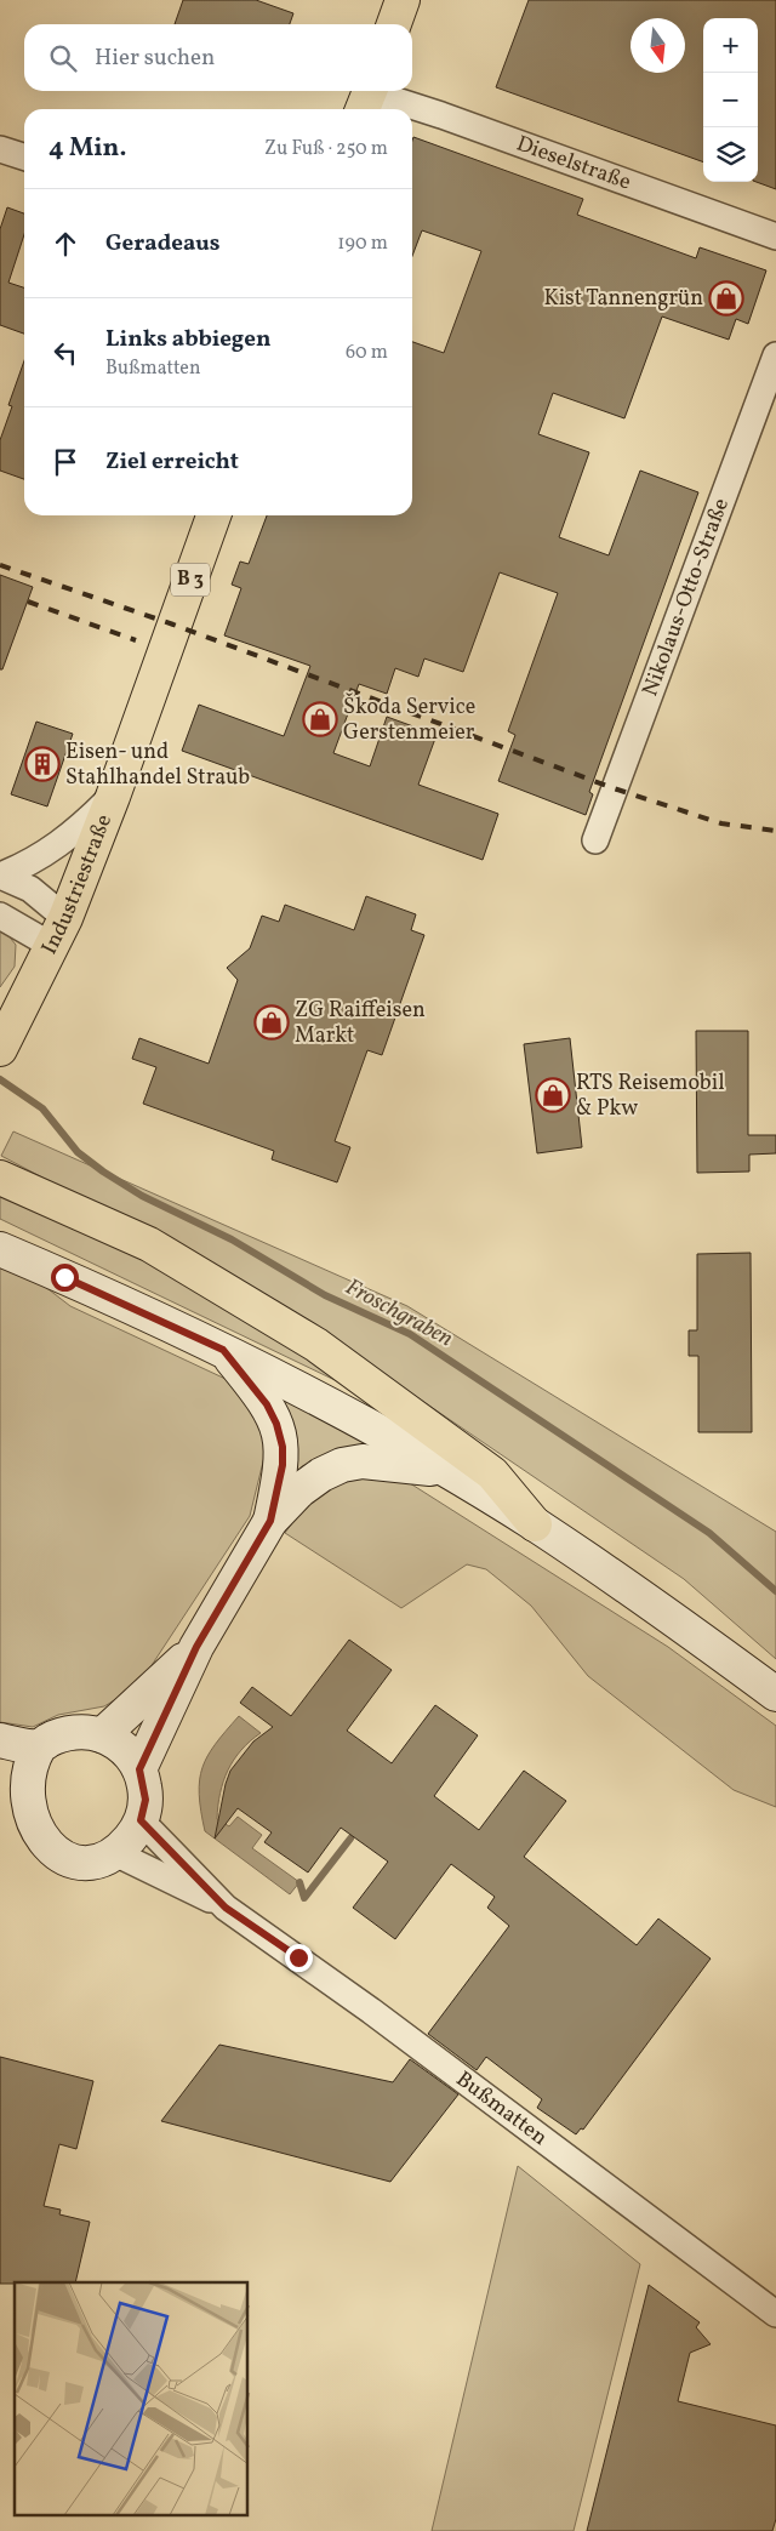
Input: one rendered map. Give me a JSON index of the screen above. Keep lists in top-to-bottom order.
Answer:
{
  "streets": {
    "main road": ["B 3", "Industriestraße"],
    "street": ["Dieselstraße", "Nikolaus-Otto-Straße", "Bußmatten"]
  },
  "water": ["Froschgraben"],
  "places": {
    "shop": [
      "Kist Tannengrün",
      "Škoda Service Gerstenmeier",
      "ZG Raiffeisen Markt",
      "RTS Reisemobil & Pkw"
    ],
    "building": ["Eisen- und Stahlhandel Straub"]
  },
  "north": "bottom",
  "page": {
    "map_buttons": ["+", "−"],
    "search": "Hier suchen",
    "heading": ["4 Min.", "Zu Fuß · 250 m"],
    "list": [
      ["Geradeaus", "190 m"],
      ["Links abbiegen", "Bußmatten", "60 m"],
      "Ziel erreicht"
    ]
  }
}
